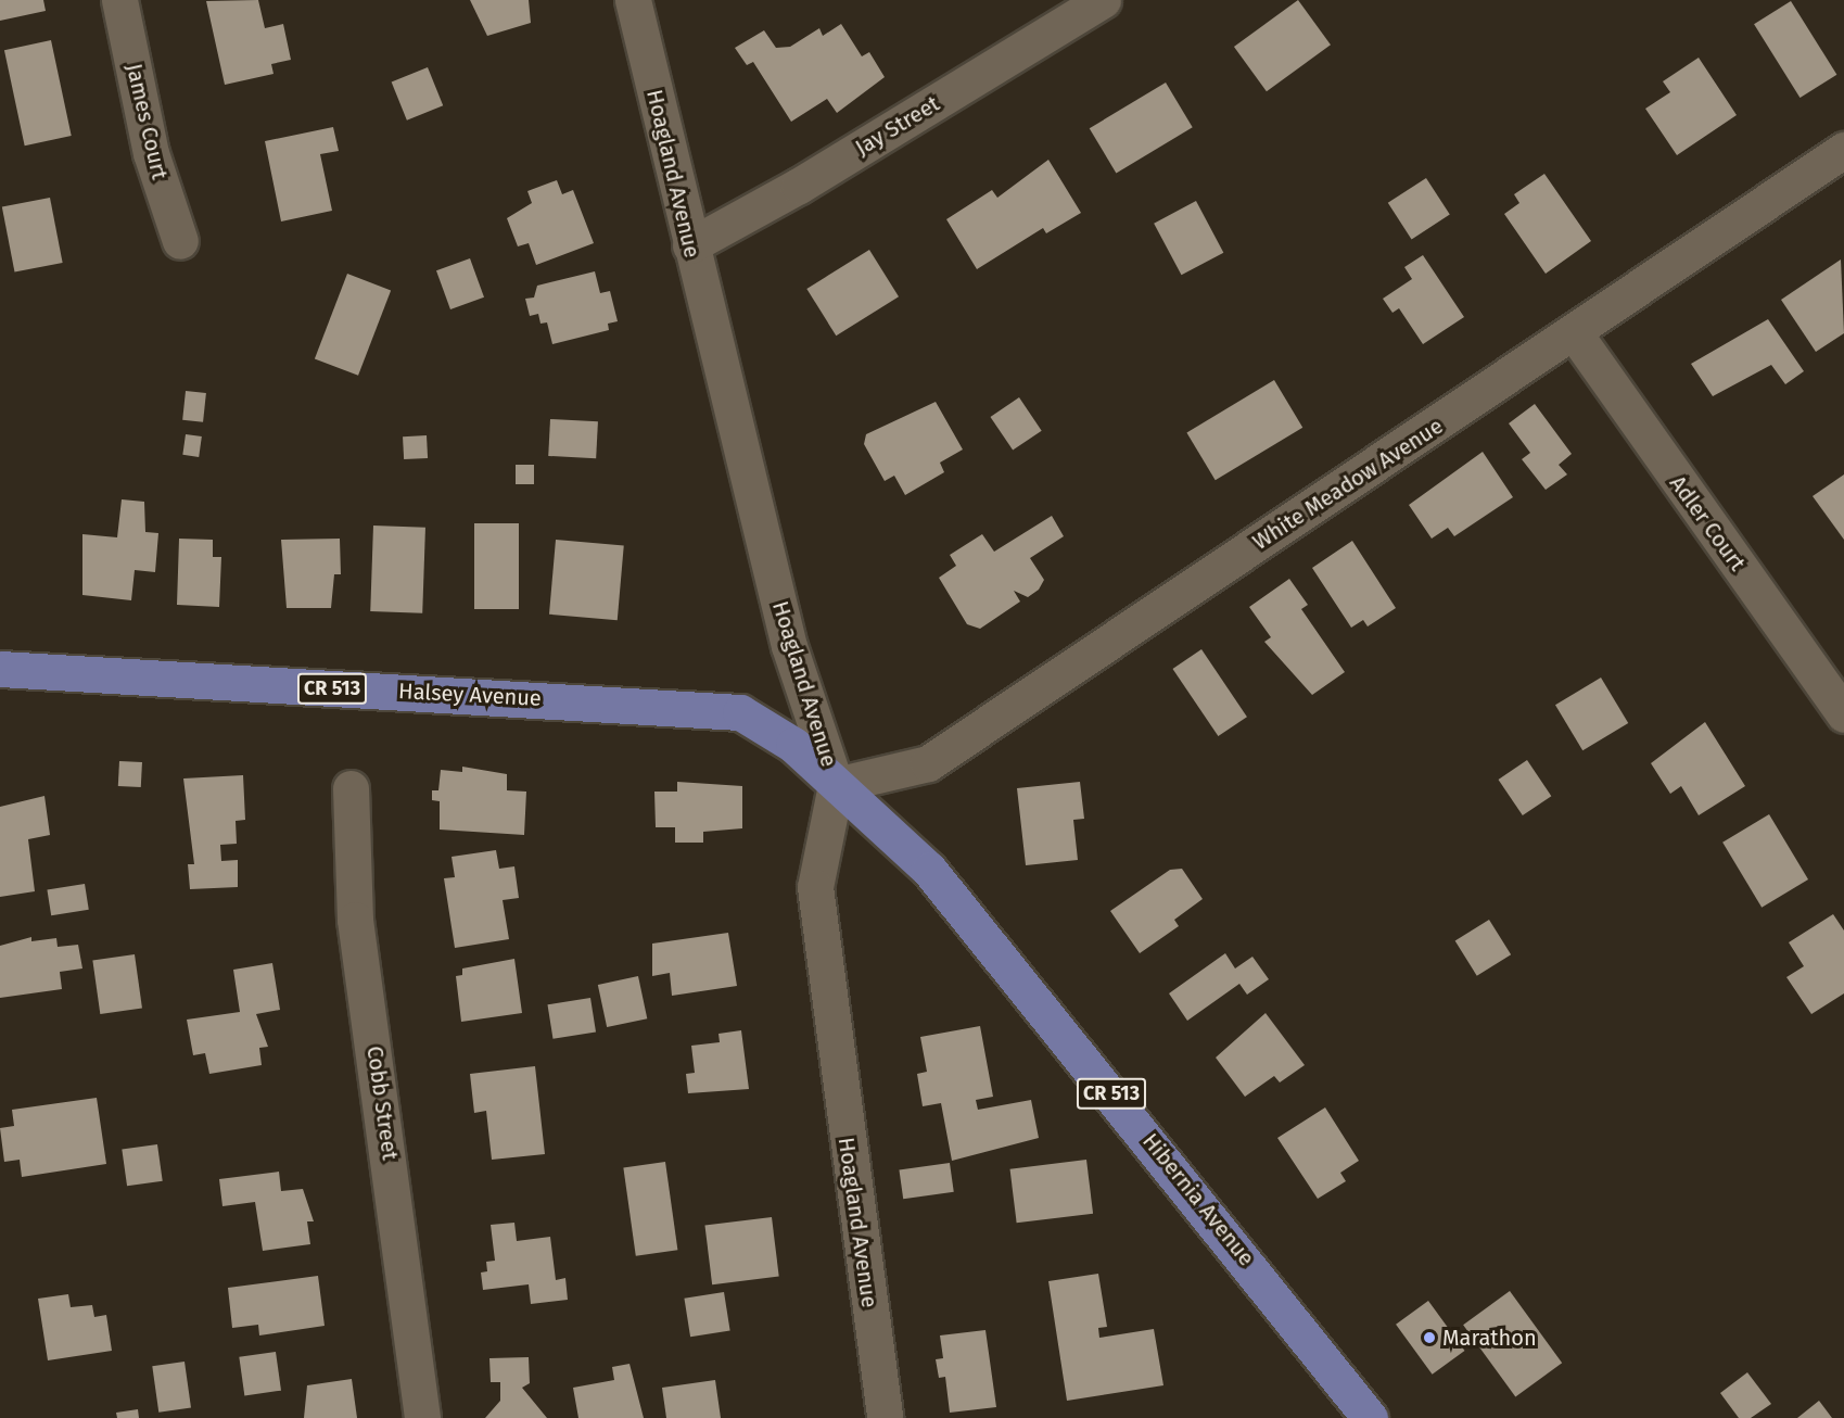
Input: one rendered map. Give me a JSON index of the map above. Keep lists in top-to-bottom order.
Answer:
{
  "streets": {
    "main road": ["CR 513", "Halsey Avenue", "Hibernia Avenue"],
    "street": [
      "James Court",
      "Jay Street",
      "Hoagland Avenue",
      "White Meadow Avenue",
      "Adler Court",
      "Cobb Street"
    ]
  },
  "crossings": [
    ["Jay Street", "Hoagland Avenue"],
    ["Hoagland Avenue", "White Meadow Avenue"],
    ["Hoagland Avenue", "Halsey Avenue"],
    ["Hoagland Avenue", "Hibernia Avenue"],
    ["White Meadow Avenue", "Adler Court"],
    ["White Meadow Avenue", "Halsey Avenue"],
    ["White Meadow Avenue", "Hibernia Avenue"],
    ["Halsey Avenue", "Hibernia Avenue"]
  ],
  "places": ["Marathon"]
}
